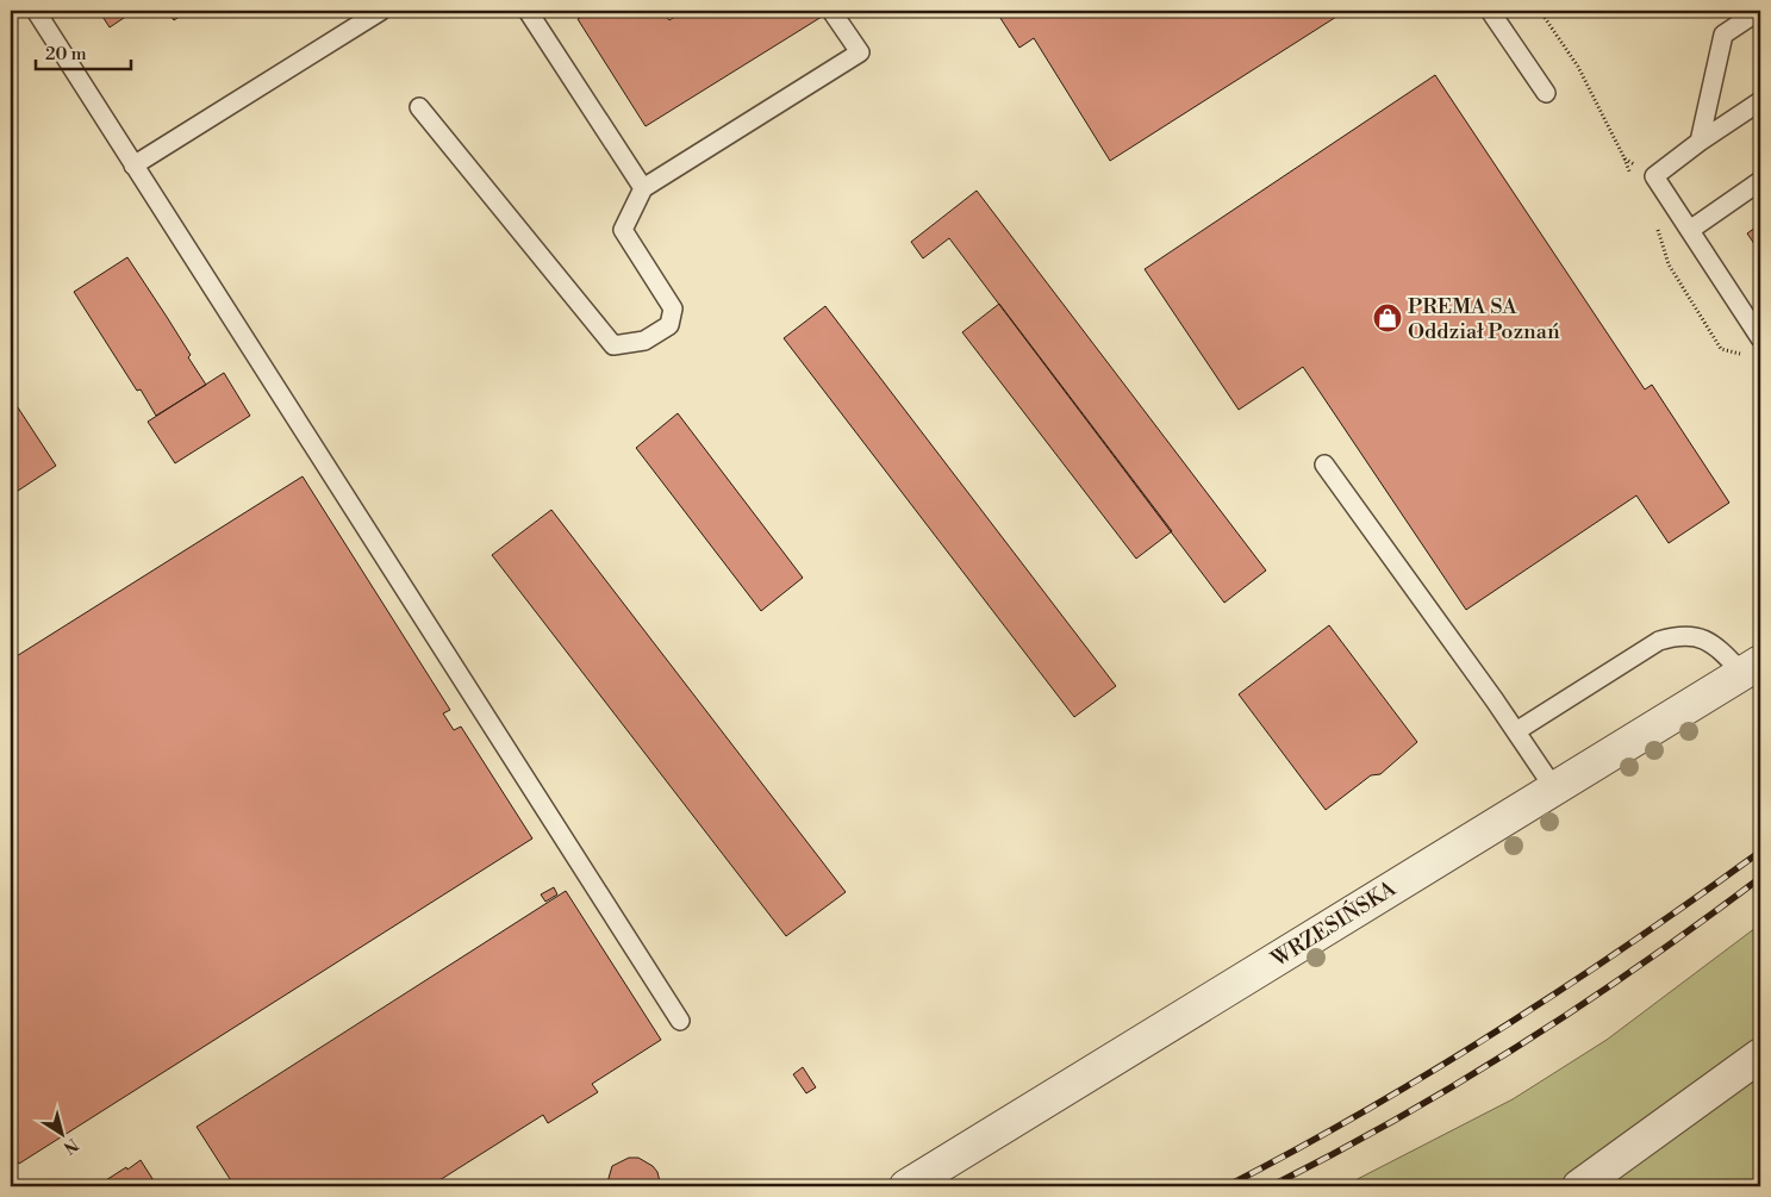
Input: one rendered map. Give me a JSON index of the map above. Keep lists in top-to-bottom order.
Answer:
{
  "streets": {
    "street": ["WRZESIŃSKA"]
  },
  "places": {
    "shop": ["PREMA SA Oddział Poznań"]
  },
  "scale_bar": "20 m",
  "north": "bottom right"
}
